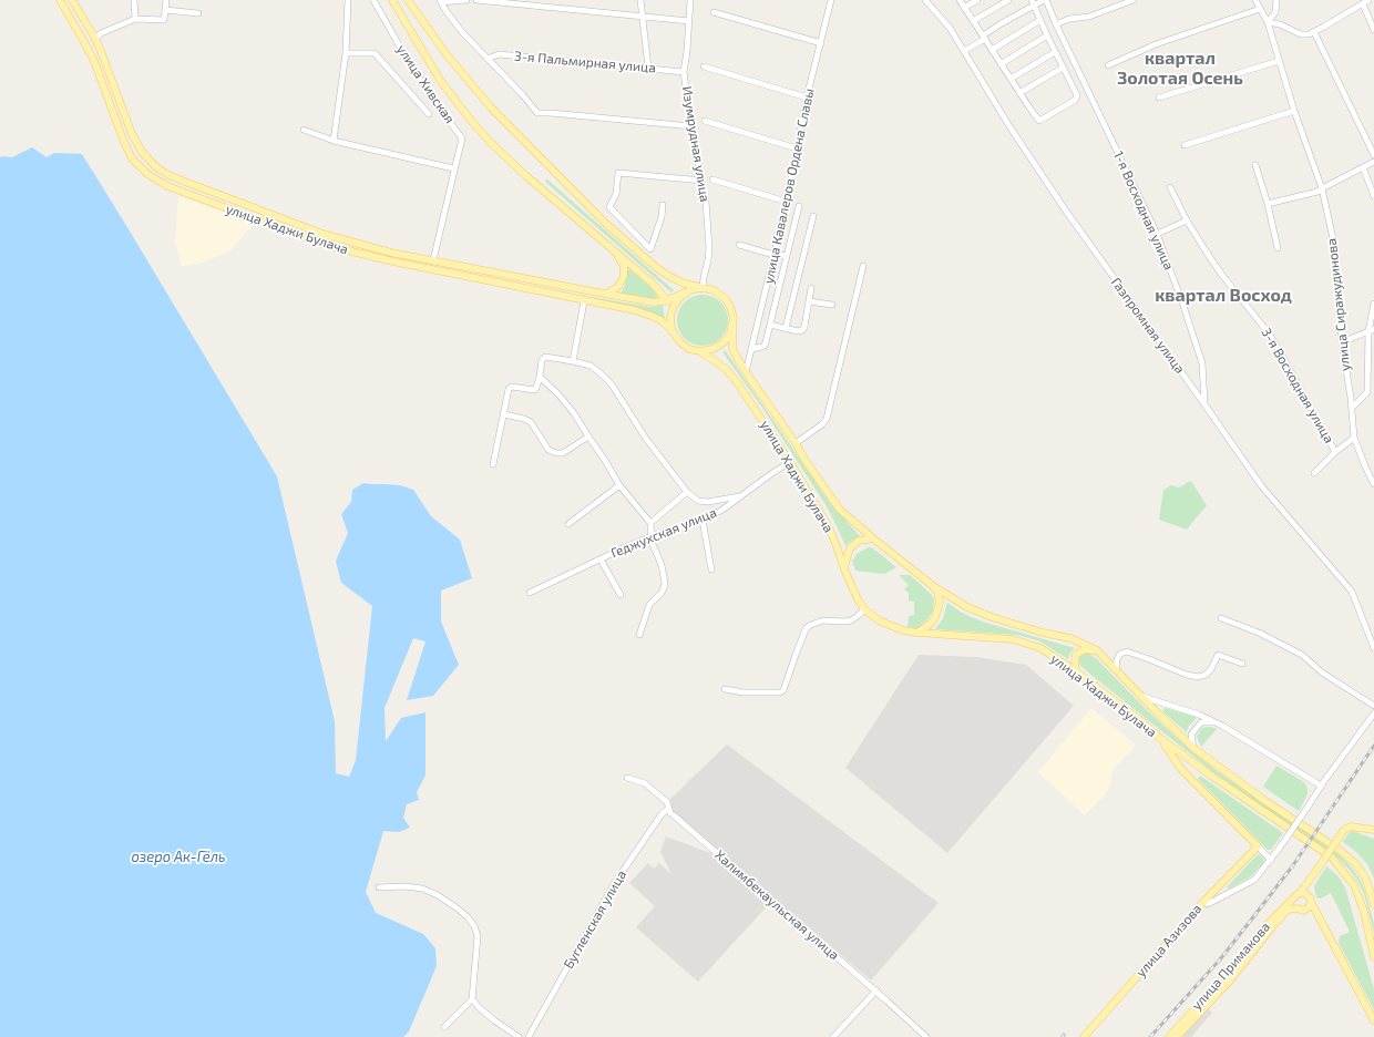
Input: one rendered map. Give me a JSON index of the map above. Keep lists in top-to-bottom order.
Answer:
{
  "streets": {
    "main road": ["улица Хаджи Булача", "улица Азизова", "улица Примакова"],
    "street": [
      "3-я Пальмирная улица",
      "улица Хивская",
      "Изумрудная улица",
      "улица Кавалеров Ордена Славы",
      "1-я Восходная улица",
      "улица Сиражудинова",
      "Газпромная улица",
      "3-я Восходная улица",
      "Геджухская улица",
      "Халимбекаульская улица",
      "Бугленская улица"
    ]
  },
  "crossings": [
    ["3-я Пальмирная улица", "Изумрудная улица"],
    ["улица Хивская", "улица Хаджи Булача"],
    ["Изумрудная улица", "улица Хаджи Булача"],
    ["улица Кавалеров Ордена Славы", "улица Хаджи Булача"],
    ["1-я Восходная улица", "Газпромная улица"],
    ["улица Хаджи Булача", "Геджухская улица"],
    ["Халимбекаульская улица", "Бугленская улица"]
  ],
  "districts": ["квартал Золотая Осень", "квартал Восход"],
  "water": ["озеро Ак-Гёль"]
}
